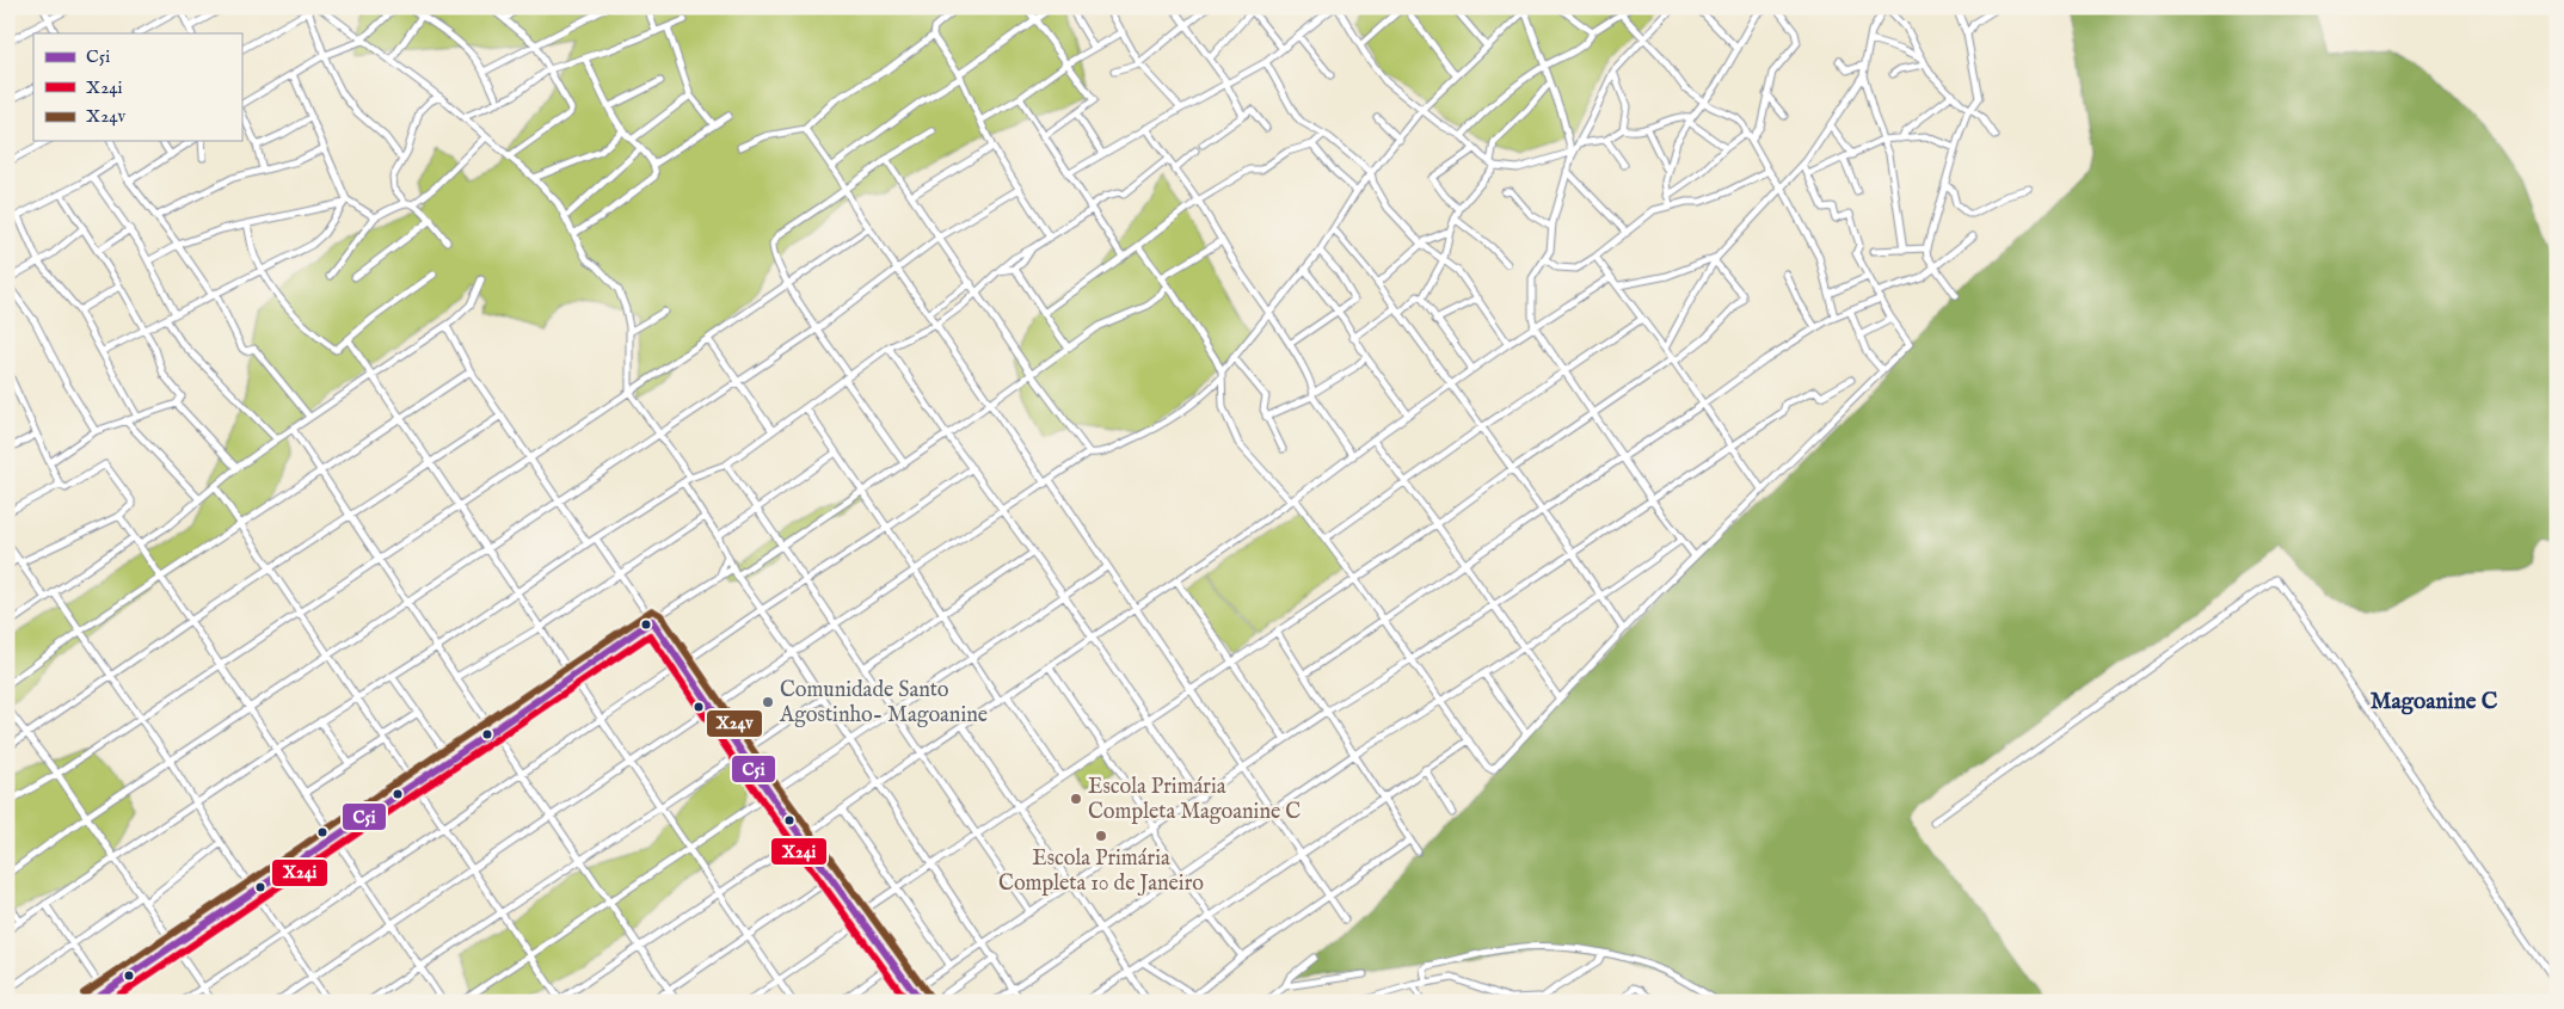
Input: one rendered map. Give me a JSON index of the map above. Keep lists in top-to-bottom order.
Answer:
{
  "districts": ["Magoanine C"],
  "places": ["Comunidade Santo Agostinho- Magoanine", "Escola Primária Completa Magoanine C", "Escola Primária Completa 10 de Janeiro"],
  "lines": ["transit line X24v", "transit line C5i", "transit line X24i"],
  "legend": ["C5i", "X24i", "X24v"]
}
